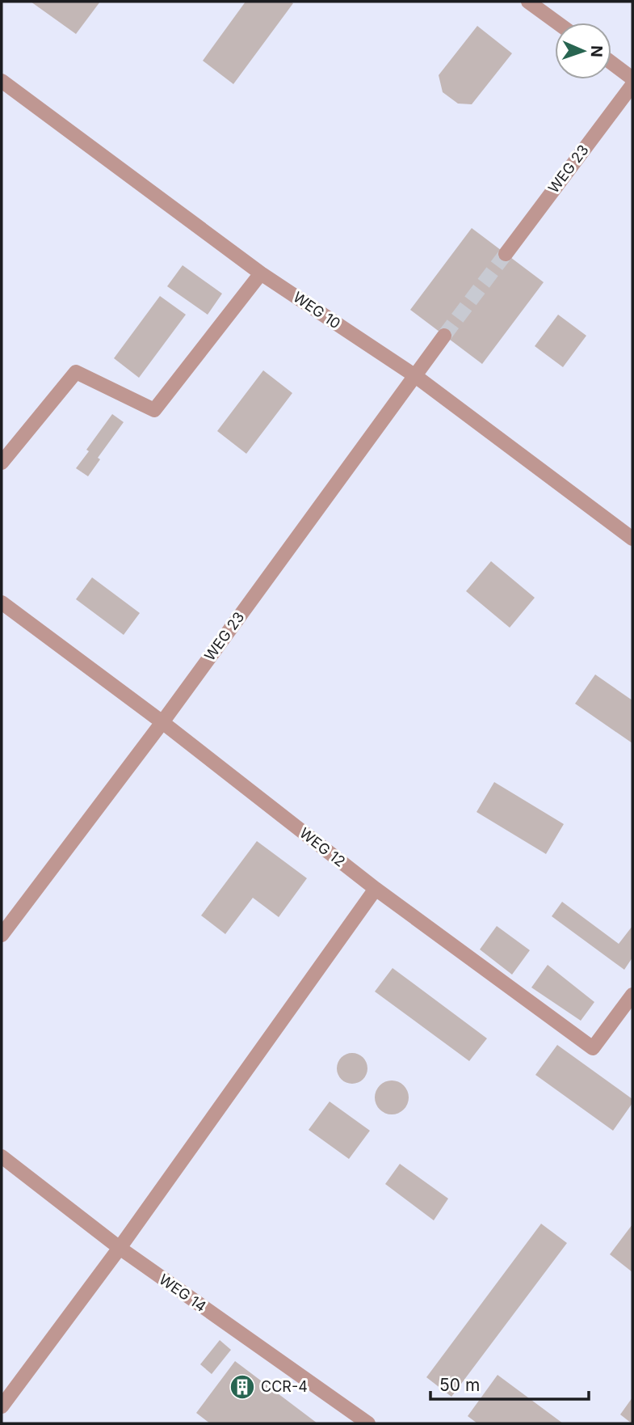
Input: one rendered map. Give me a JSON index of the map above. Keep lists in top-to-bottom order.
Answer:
{
  "streets": {
    "lane": [
      "WEG 23",
      "WEG 10",
      "WEG 12",
      "WEG 14"
    ]
  },
  "crossings": [
    ["WEG 23", "WEG 10"],
    ["WEG 23", "WEG 12"]
  ],
  "places": {
    "building": ["CCR-4"]
  },
  "scale_bar": "50 m",
  "north": "right"
}
